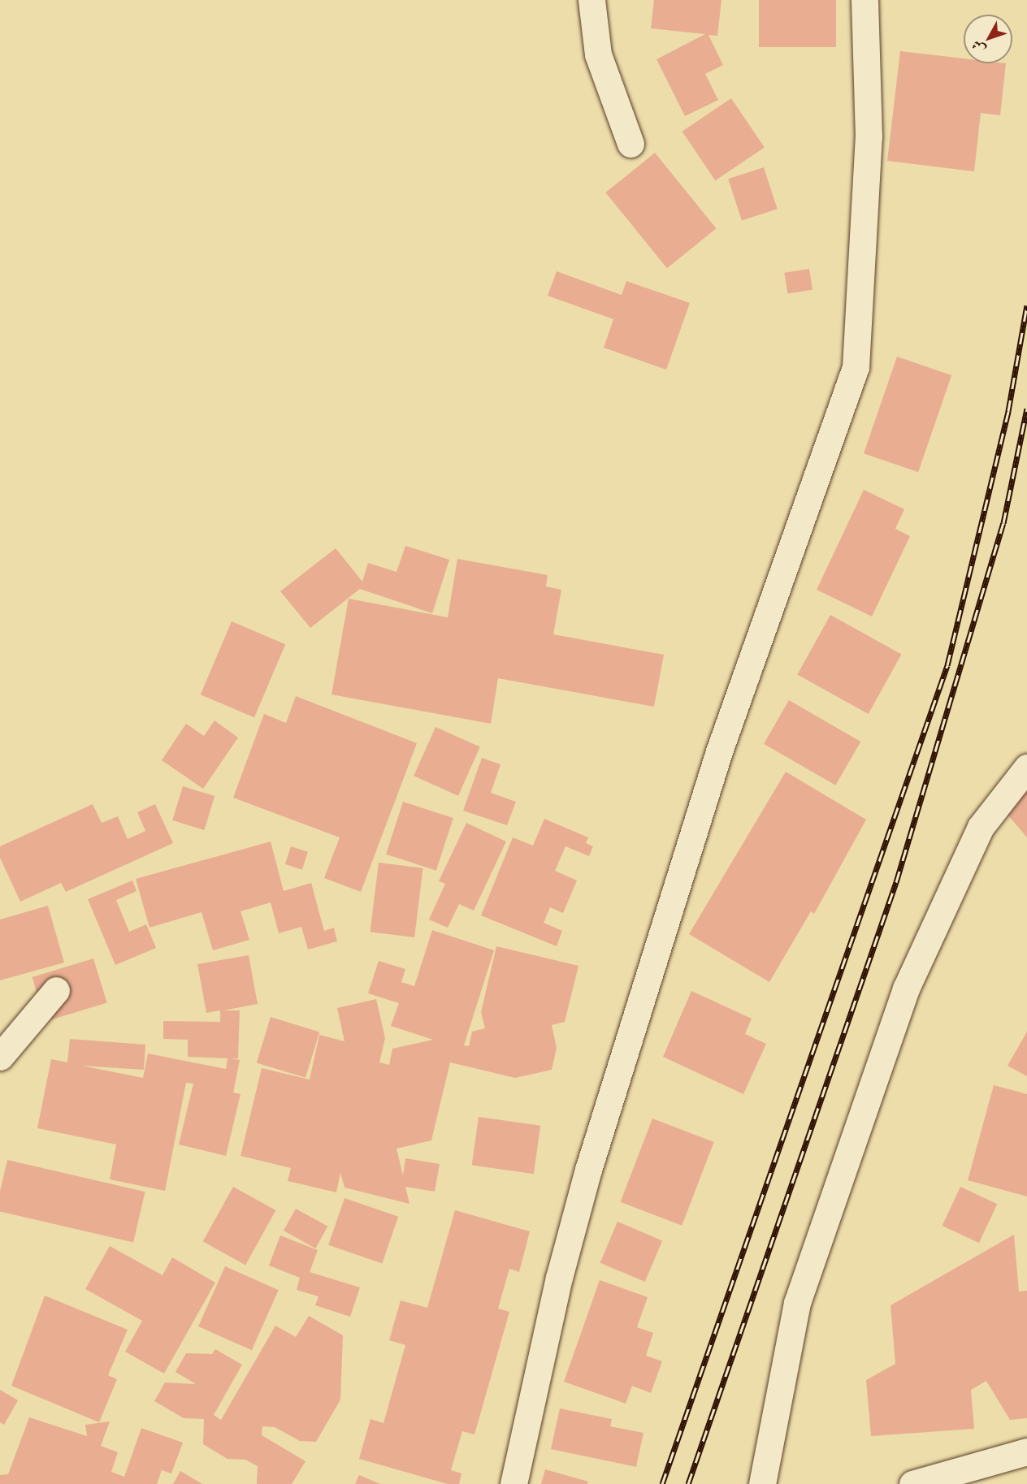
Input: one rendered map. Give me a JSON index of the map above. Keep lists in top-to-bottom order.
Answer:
{
  "north": "bottom left"
}
